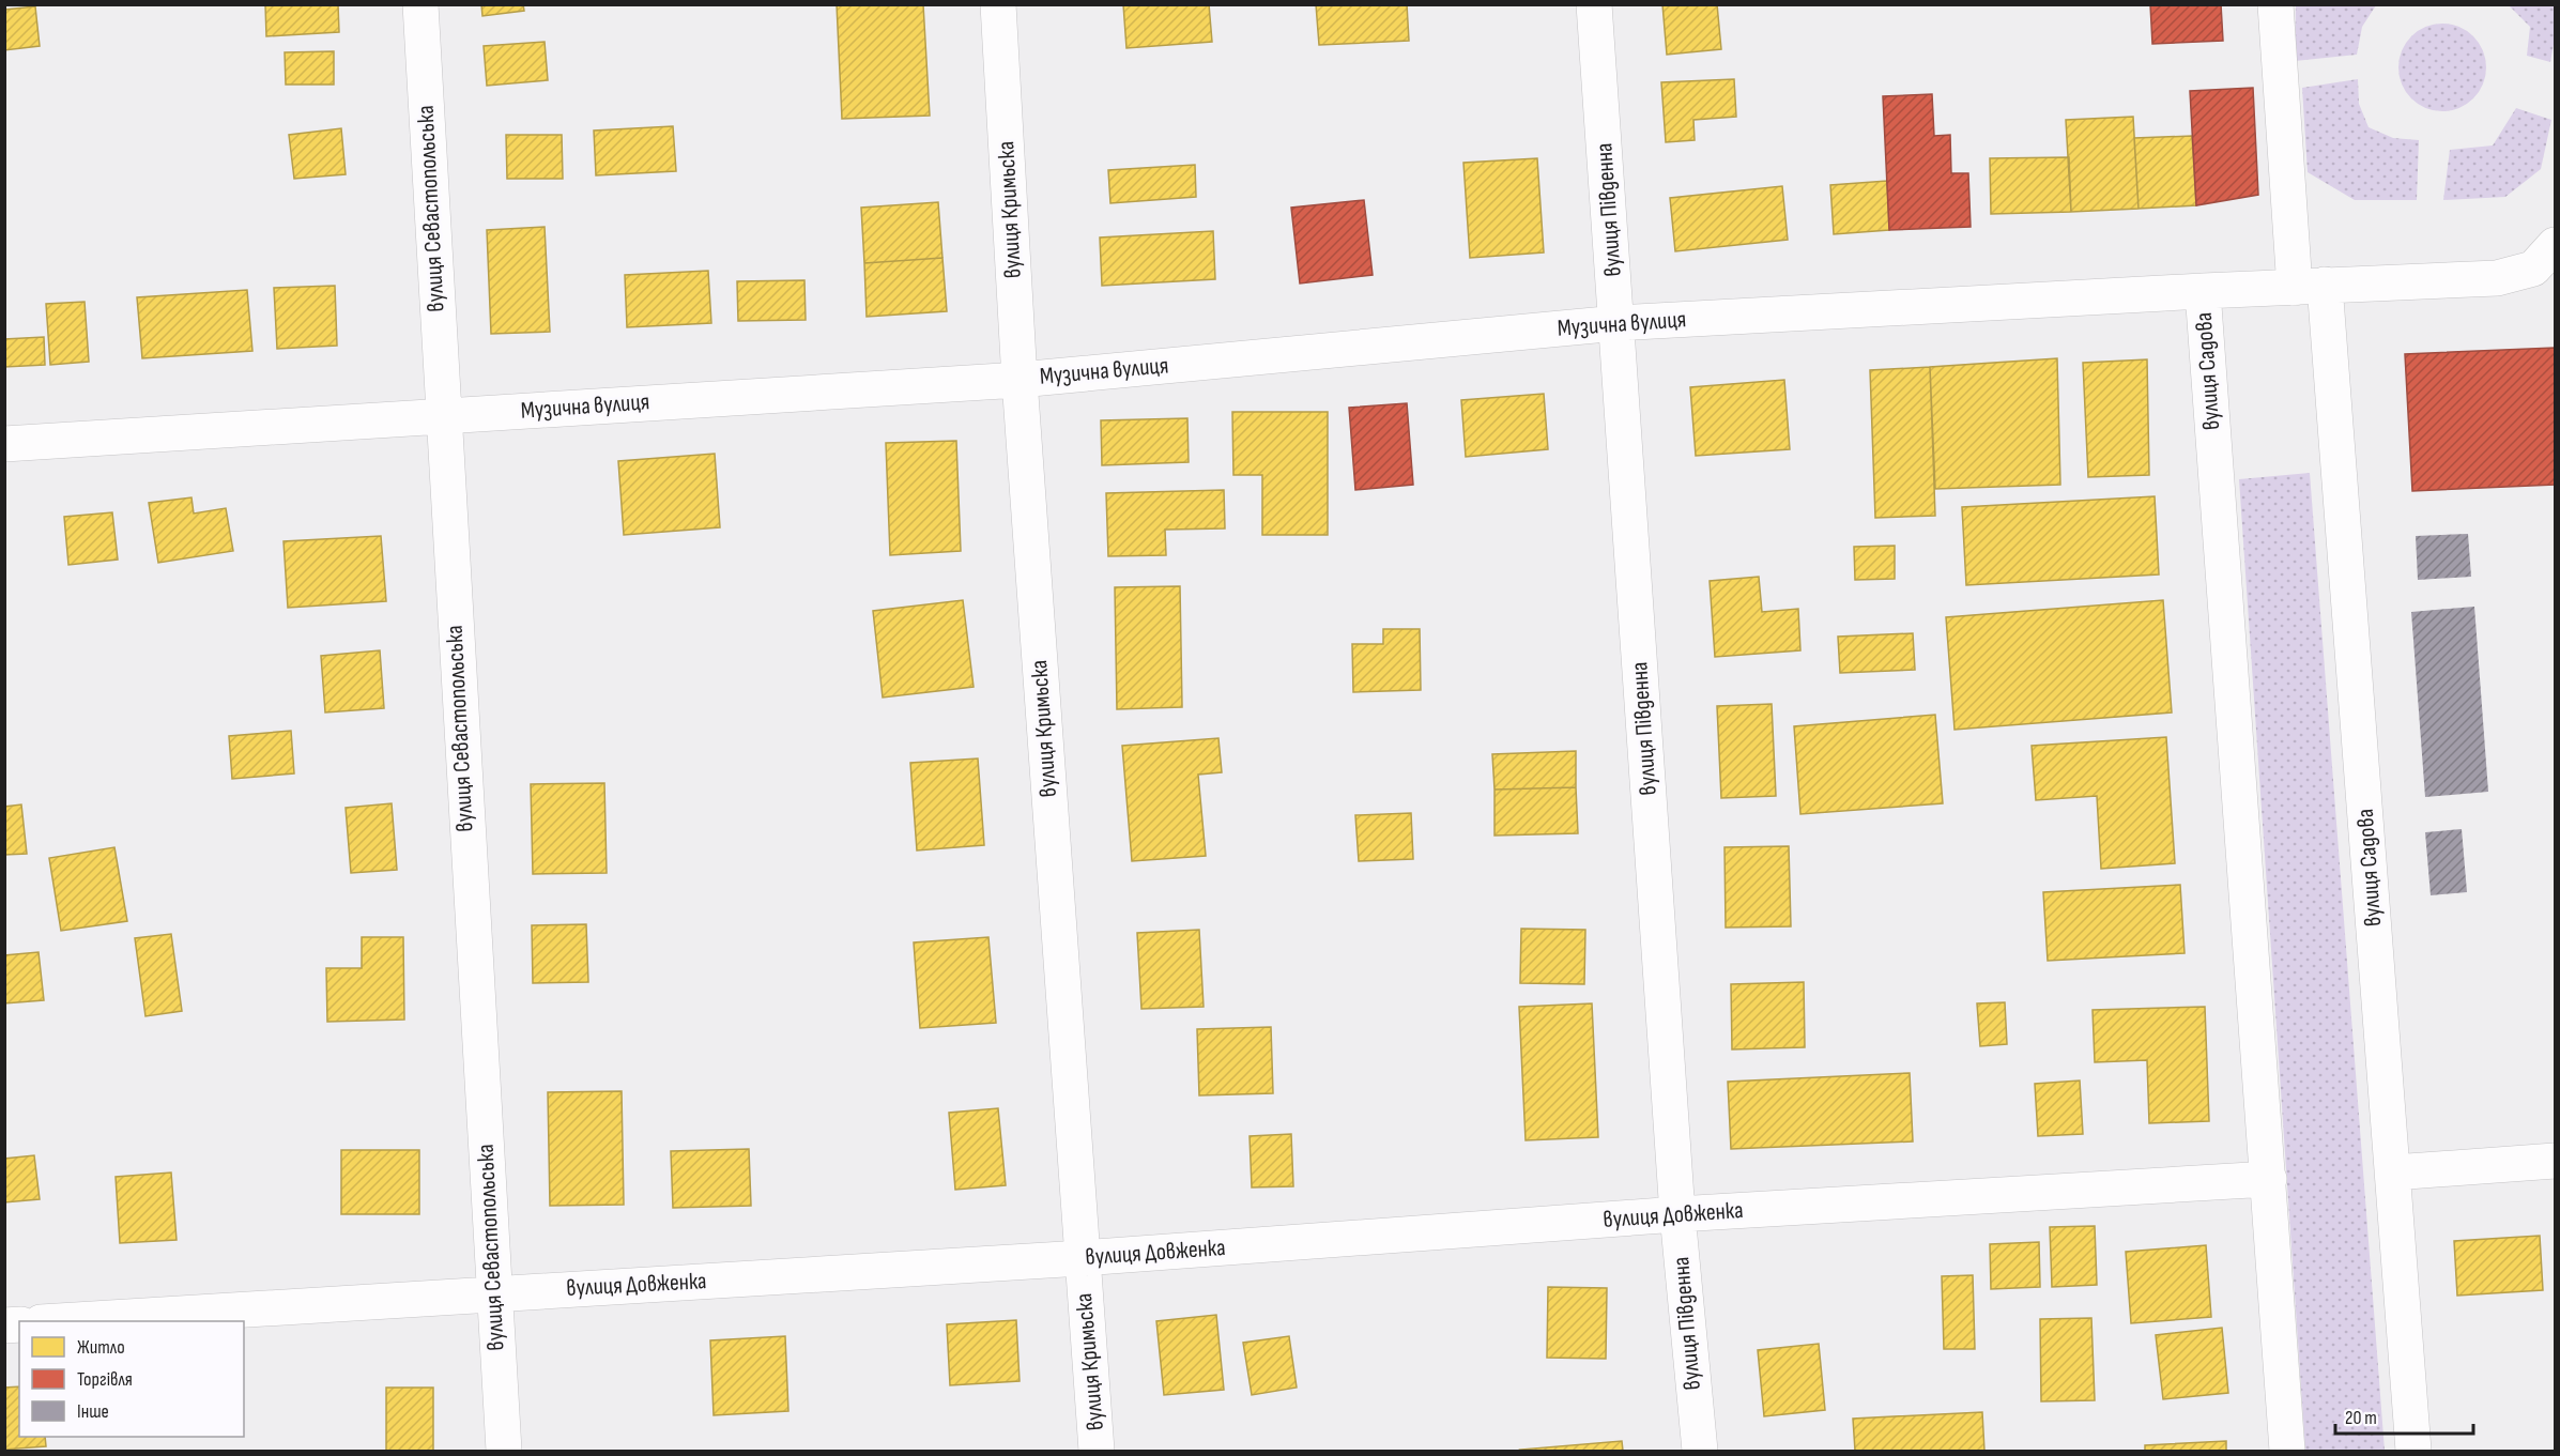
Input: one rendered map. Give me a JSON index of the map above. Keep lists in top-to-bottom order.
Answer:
{
  "streets": {
    "street": [
      "вулиця Севастопольська",
      "вулиця Кримьска",
      "вулиця Південна",
      "Музична вулиця",
      "вулиця Садова",
      "вулиця Довженка"
    ]
  },
  "crossings": [
    ["вулиця Севастопольська", "Музична вулиця"],
    ["вулиця Севастопольська", "вулиця Довженка"],
    ["вулиця Кримьска", "Музична вулиця"],
    ["вулиця Кримьска", "вулиця Довженка"],
    ["вулиця Південна", "Музична вулиця"],
    ["вулиця Південна", "вулиця Довженка"],
    ["Музична вулиця", "вулиця Садова"],
    ["вулиця Садова", "вулиця Довженка"]
  ],
  "legend": ["Житло", "Торгівля", "Інше"],
  "scale_bar": "20 m"
}
